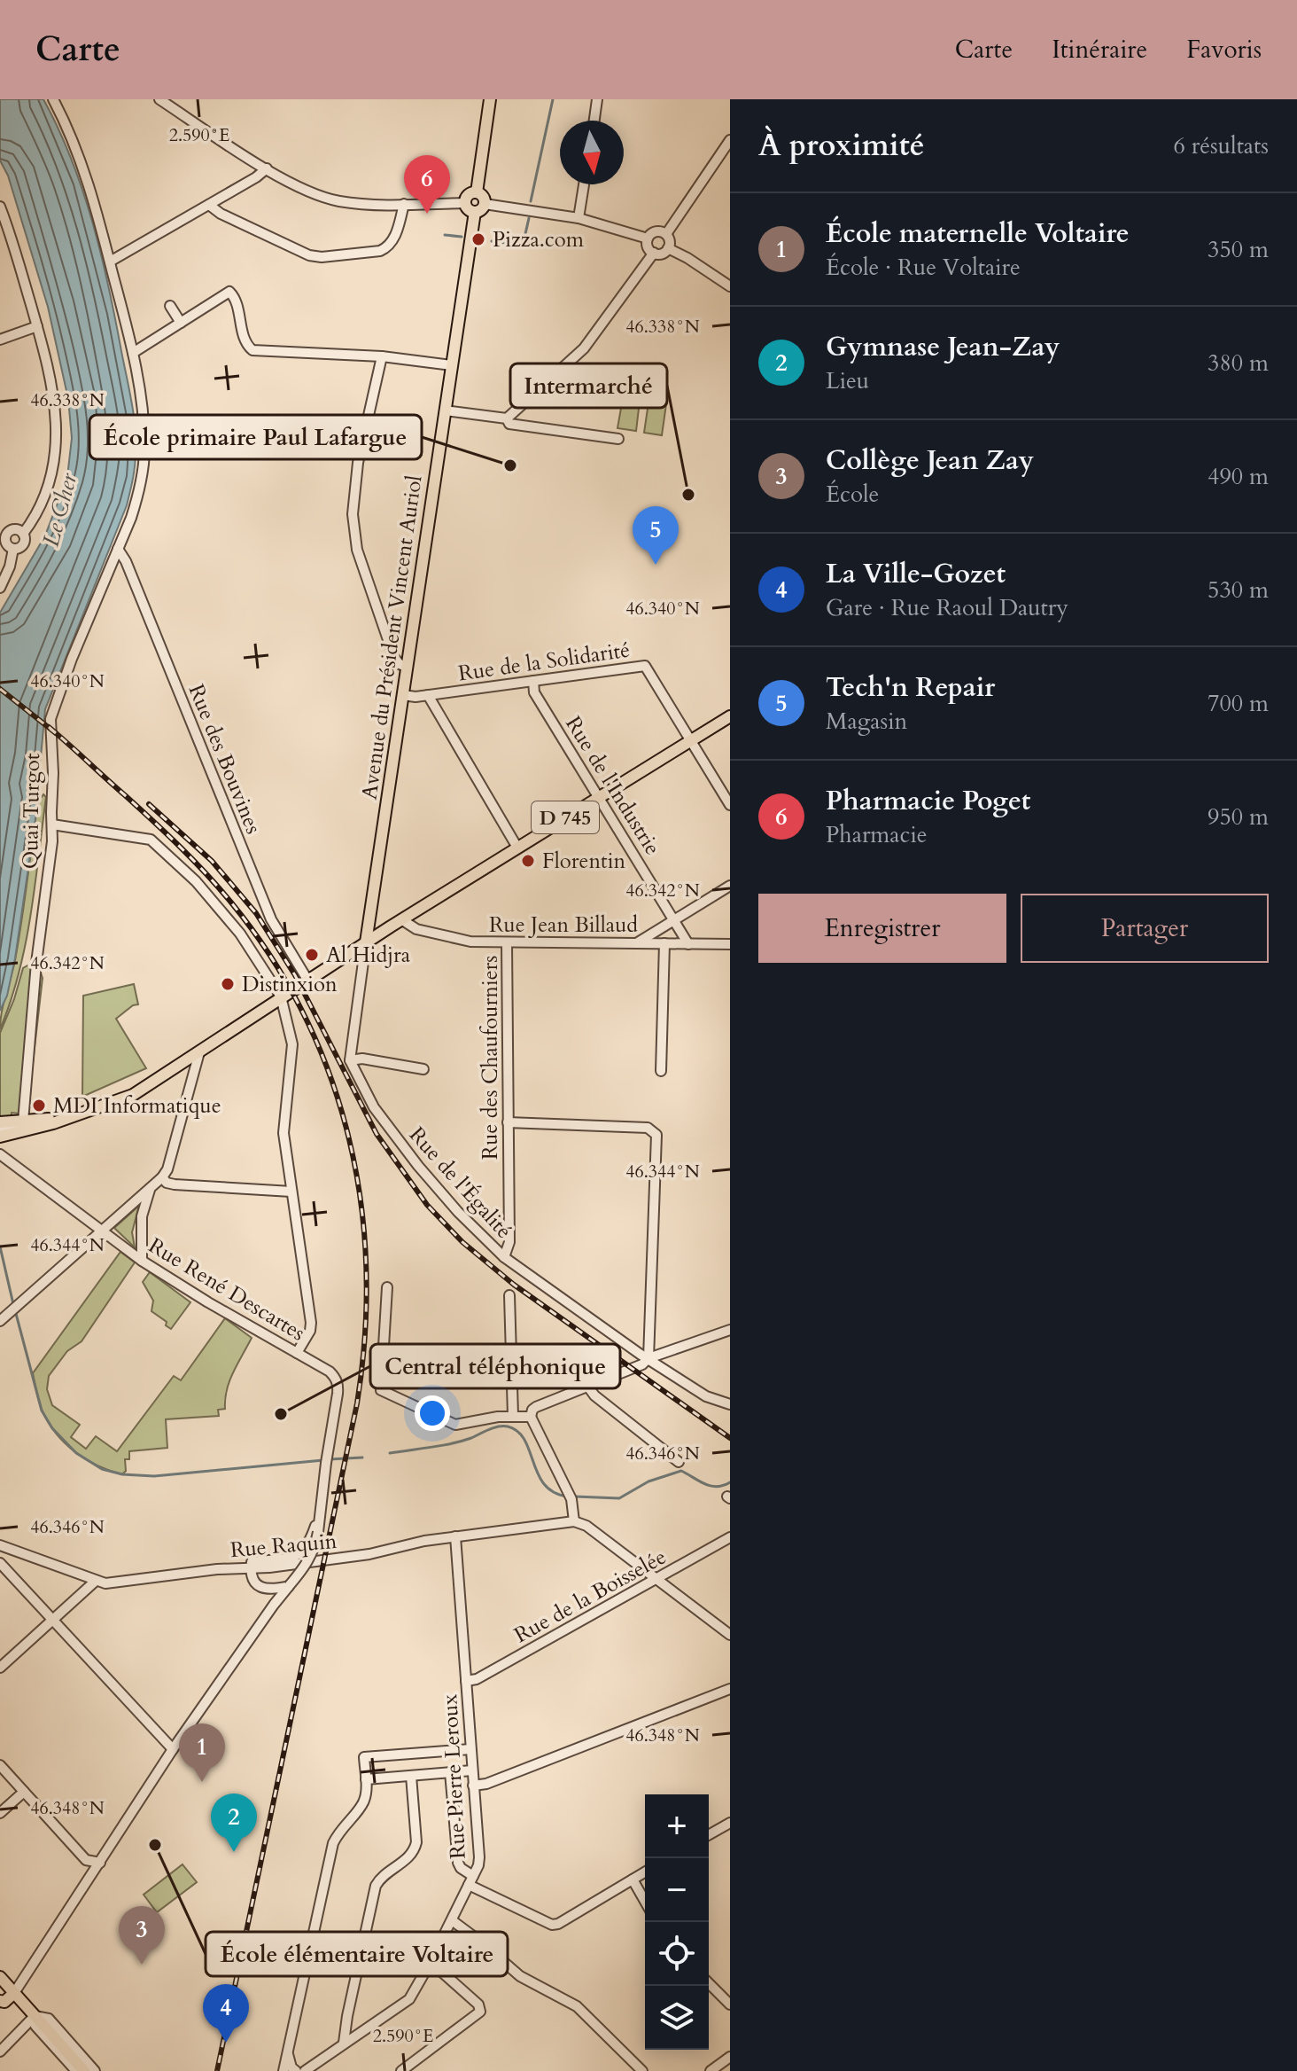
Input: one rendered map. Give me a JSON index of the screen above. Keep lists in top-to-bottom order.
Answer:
{
  "streets": {
    "main road": ["Avenue du Président Vincent Auriol", "D 745"],
    "street": [
      "Rue de la Solidarité",
      "Rue des Bouvines",
      "Rue de l'Industrie",
      "Quai Turgot",
      "Rue Jean Billaud",
      "Rue des Chaufourniers",
      "Rue de l'Égalité",
      "Rue René Descartes",
      "Rue Raquin",
      "Rue de la Boisselée",
      "Rue Pierre Leroux"
    ]
  },
  "crossings": [
    ["Avenue du Président Vincent Auriol", "Rue de la Solidarité"],
    ["Avenue du Président Vincent Auriol", "D 745"],
    ["Rue de la Solidarité", "Rue de l'Industrie"],
    ["Rue de la Solidarité", "D 745"],
    ["Rue des Bouvines", "Quai Turgot"],
    ["Rue de l'Industrie", "D 745"],
    ["Rue de l'Industrie", "Rue Jean Billaud"],
    ["D 745", "Rue Jean Billaud"],
    ["Rue Jean Billaud", "Rue des Chaufourniers"],
    ["Rue des Chaufourniers", "Rue de l'Égalité"],
    ["Rue Raquin", "Rue Pierre Leroux"],
    ["Rue de la Boisselée", "Rue Pierre Leroux"]
  ],
  "water": ["Le Cher"],
  "places": [
    "Pizza.com",
    "École primaire Paul Lafargue",
    "Intermarché",
    "Florentin",
    "Al Hidjra",
    "Distinxion",
    "MDI Informatique",
    "Central téléphonique",
    "École élémentaire Voltaire"
  ],
  "north": "bottom",
  "page": {
    "header": "Carte",
    "nav": ["Carte", "Itinéraire", "Favoris"],
    "heading": ["À proximité", "6 résultats"],
    "pins": [
      "6",
      "5",
      "1",
      "2",
      "3",
      "4"
    ],
    "list": [
      {
        "mark": "1",
        "name": "École maternelle Voltaire",
        "note": "École · Rue Voltaire",
        "value": "350 m"
      },
      {
        "mark": "2",
        "name": "Gymnase Jean-Zay",
        "note": "Lieu",
        "value": "380 m"
      },
      {
        "mark": "3",
        "name": "Collège Jean Zay",
        "note": "École",
        "value": "490 m"
      },
      {
        "mark": "4",
        "name": "La Ville-Gozet",
        "note": "Gare · Rue Raoul Dautry",
        "value": "530 m"
      },
      {
        "mark": "5",
        "name": "Tech'n Repair",
        "note": "Magasin",
        "value": "700 m"
      },
      {
        "mark": "6",
        "name": "Pharmacie Poget",
        "note": "Pharmacie",
        "value": "950 m"
      }
    ],
    "buttons": ["Enregistrer", "Partager"],
    "map_buttons": ["+", "−"]
  },
  "coordinates": [
    "2.590°E",
    "46.338°N",
    "46.340°N",
    "46.342°N",
    "46.344°N",
    "46.346°N",
    "46.348°N"
  ]
}
